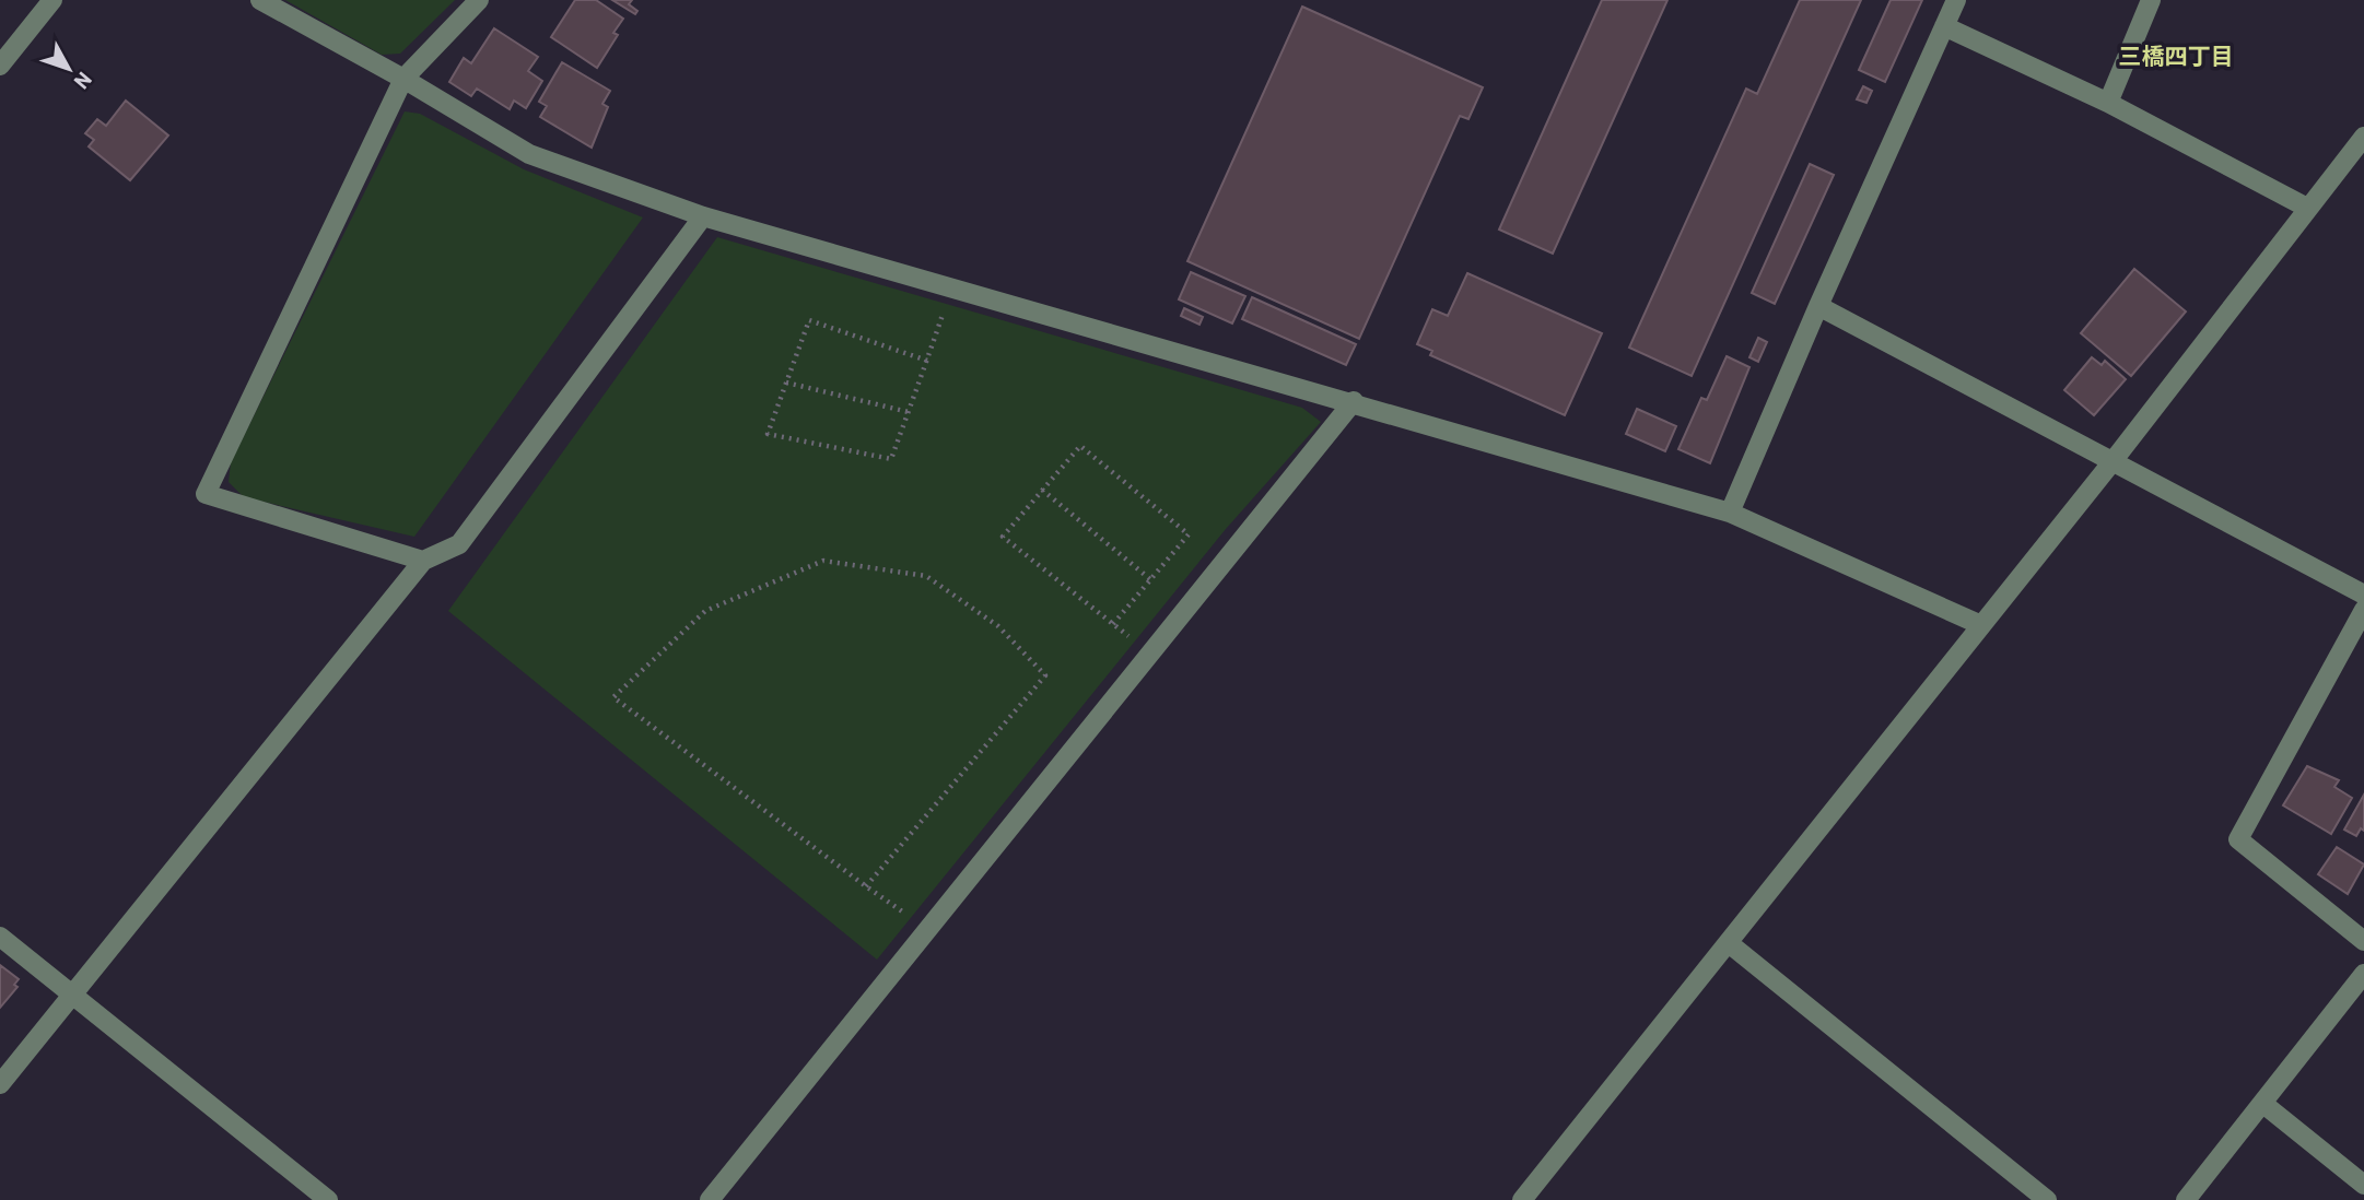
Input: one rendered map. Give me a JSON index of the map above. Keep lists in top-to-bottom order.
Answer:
{
  "districts": ["三橋四丁目"],
  "north": "bottom right"
}
